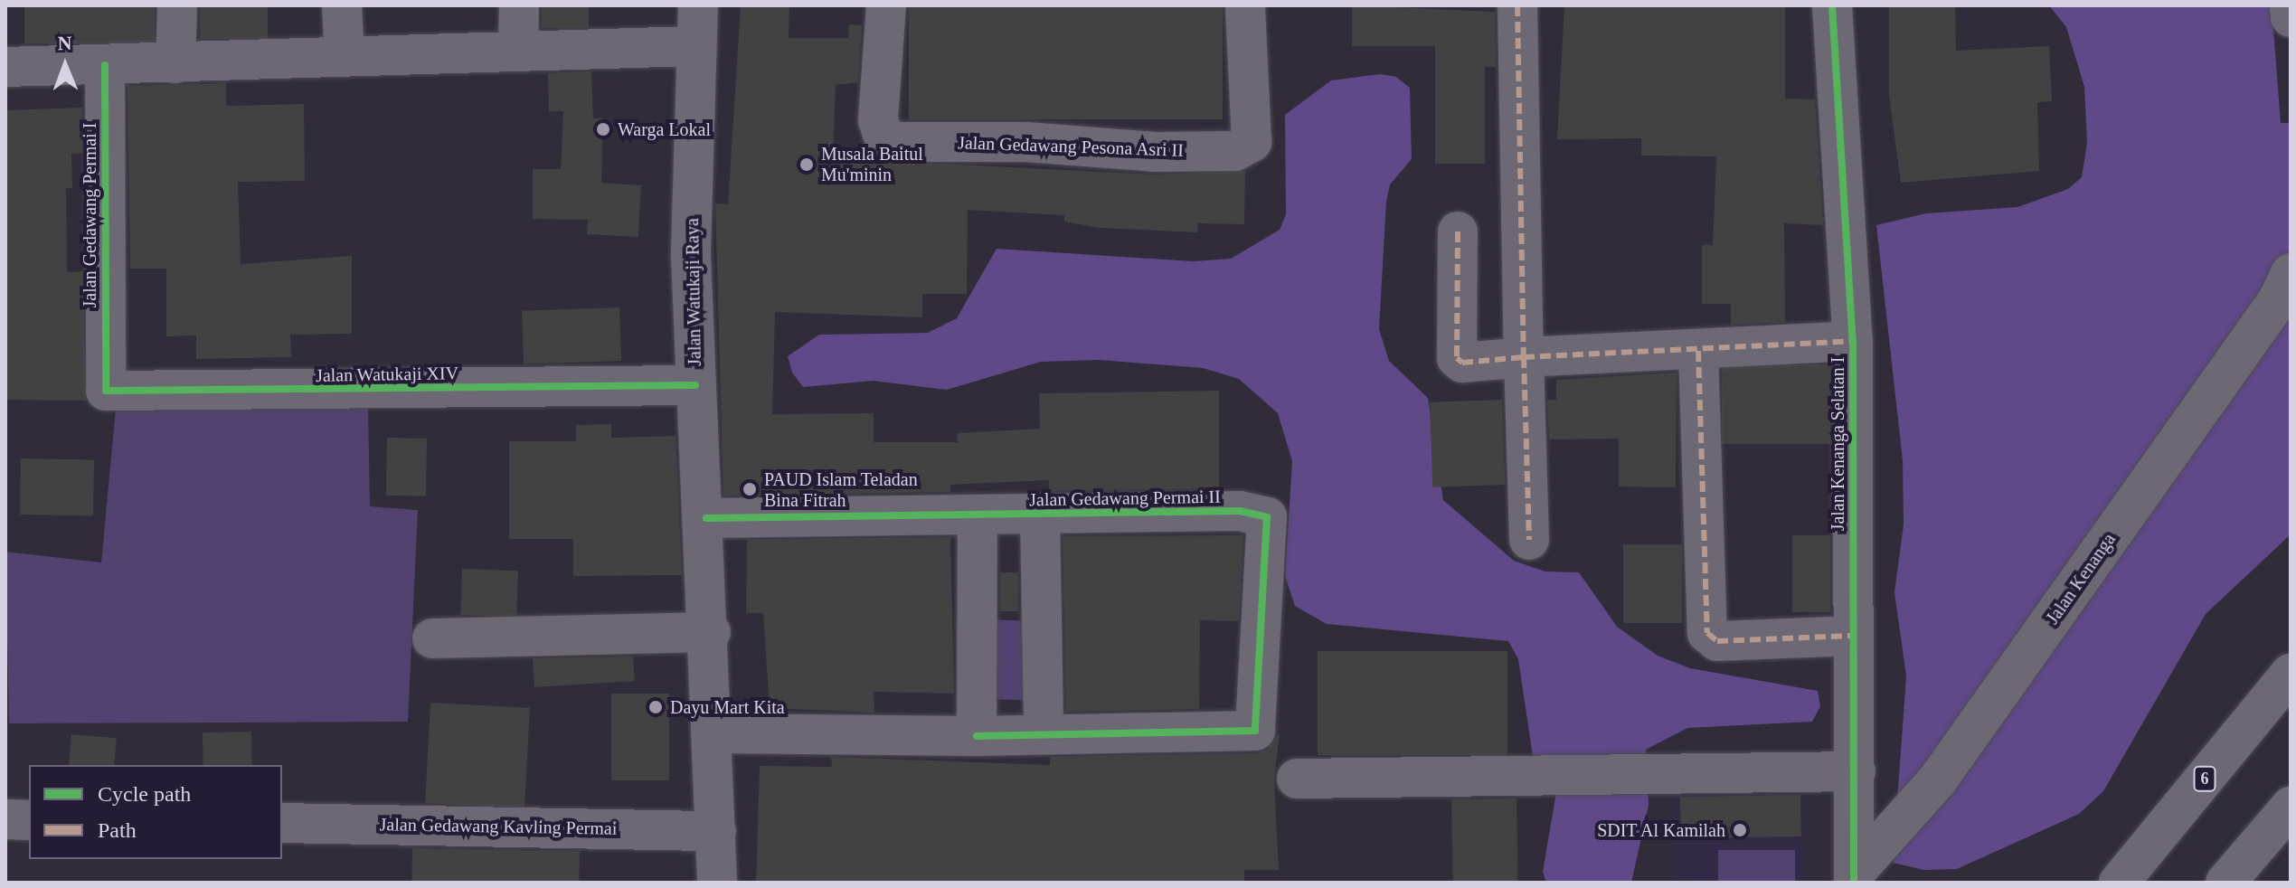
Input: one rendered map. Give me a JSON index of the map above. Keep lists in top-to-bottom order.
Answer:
{
  "streets": {
    "highway": ["6"],
    "street": [
      "Jalan Gedawang Pesona Asri II",
      "Jalan Gedawang Permai I",
      "Jalan Watukaji Raya",
      "Jalan Watukaji XIV",
      "Jalan Kenanga Selatan I",
      "Jalan Gedawang Permai II",
      "Jalan Kenanga",
      "Jalan Gedawang Kavling Permai"
    ]
  },
  "crossings": [
    ["Jalan Gedawang Permai I", "Jalan Watukaji XIV"],
    ["Jalan Watukaji Raya", "Jalan Watukaji XIV"],
    ["Jalan Watukaji Raya", "Jalan Gedawang Permai II"],
    ["Jalan Watukaji Raya", "Jalan Gedawang Kavling Permai"],
    ["Jalan Kenanga Selatan I", "Jalan Kenanga"]
  ],
  "places": [
    "Warga Lokal",
    "Musala Baitul Mu'minin",
    "PAUD Islam Teladan Bina Fitrah",
    "Dayu Mart Kita",
    "SDIT Al Kamilah"
  ],
  "legend": ["Cycle path", "Path"],
  "north": "top"
}
